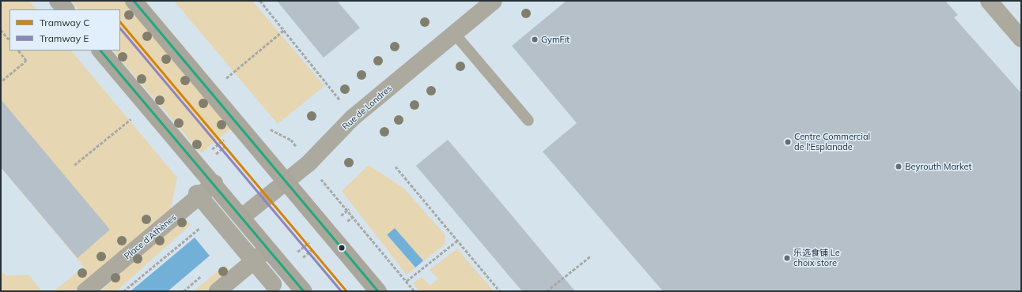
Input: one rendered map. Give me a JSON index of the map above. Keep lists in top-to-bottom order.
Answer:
{
  "streets": {
    "street": ["Rue de Londres", "Place d'Athènes"]
  },
  "places": [
    "GymFit",
    "Centre Commercial de l'Esplanade",
    "Beyrouth Market",
    "乐选食铺 Le choix store"
  ],
  "lines": ["tram line C", "tram line E"],
  "legend": ["Tramway C", "Tramway E"]
}
